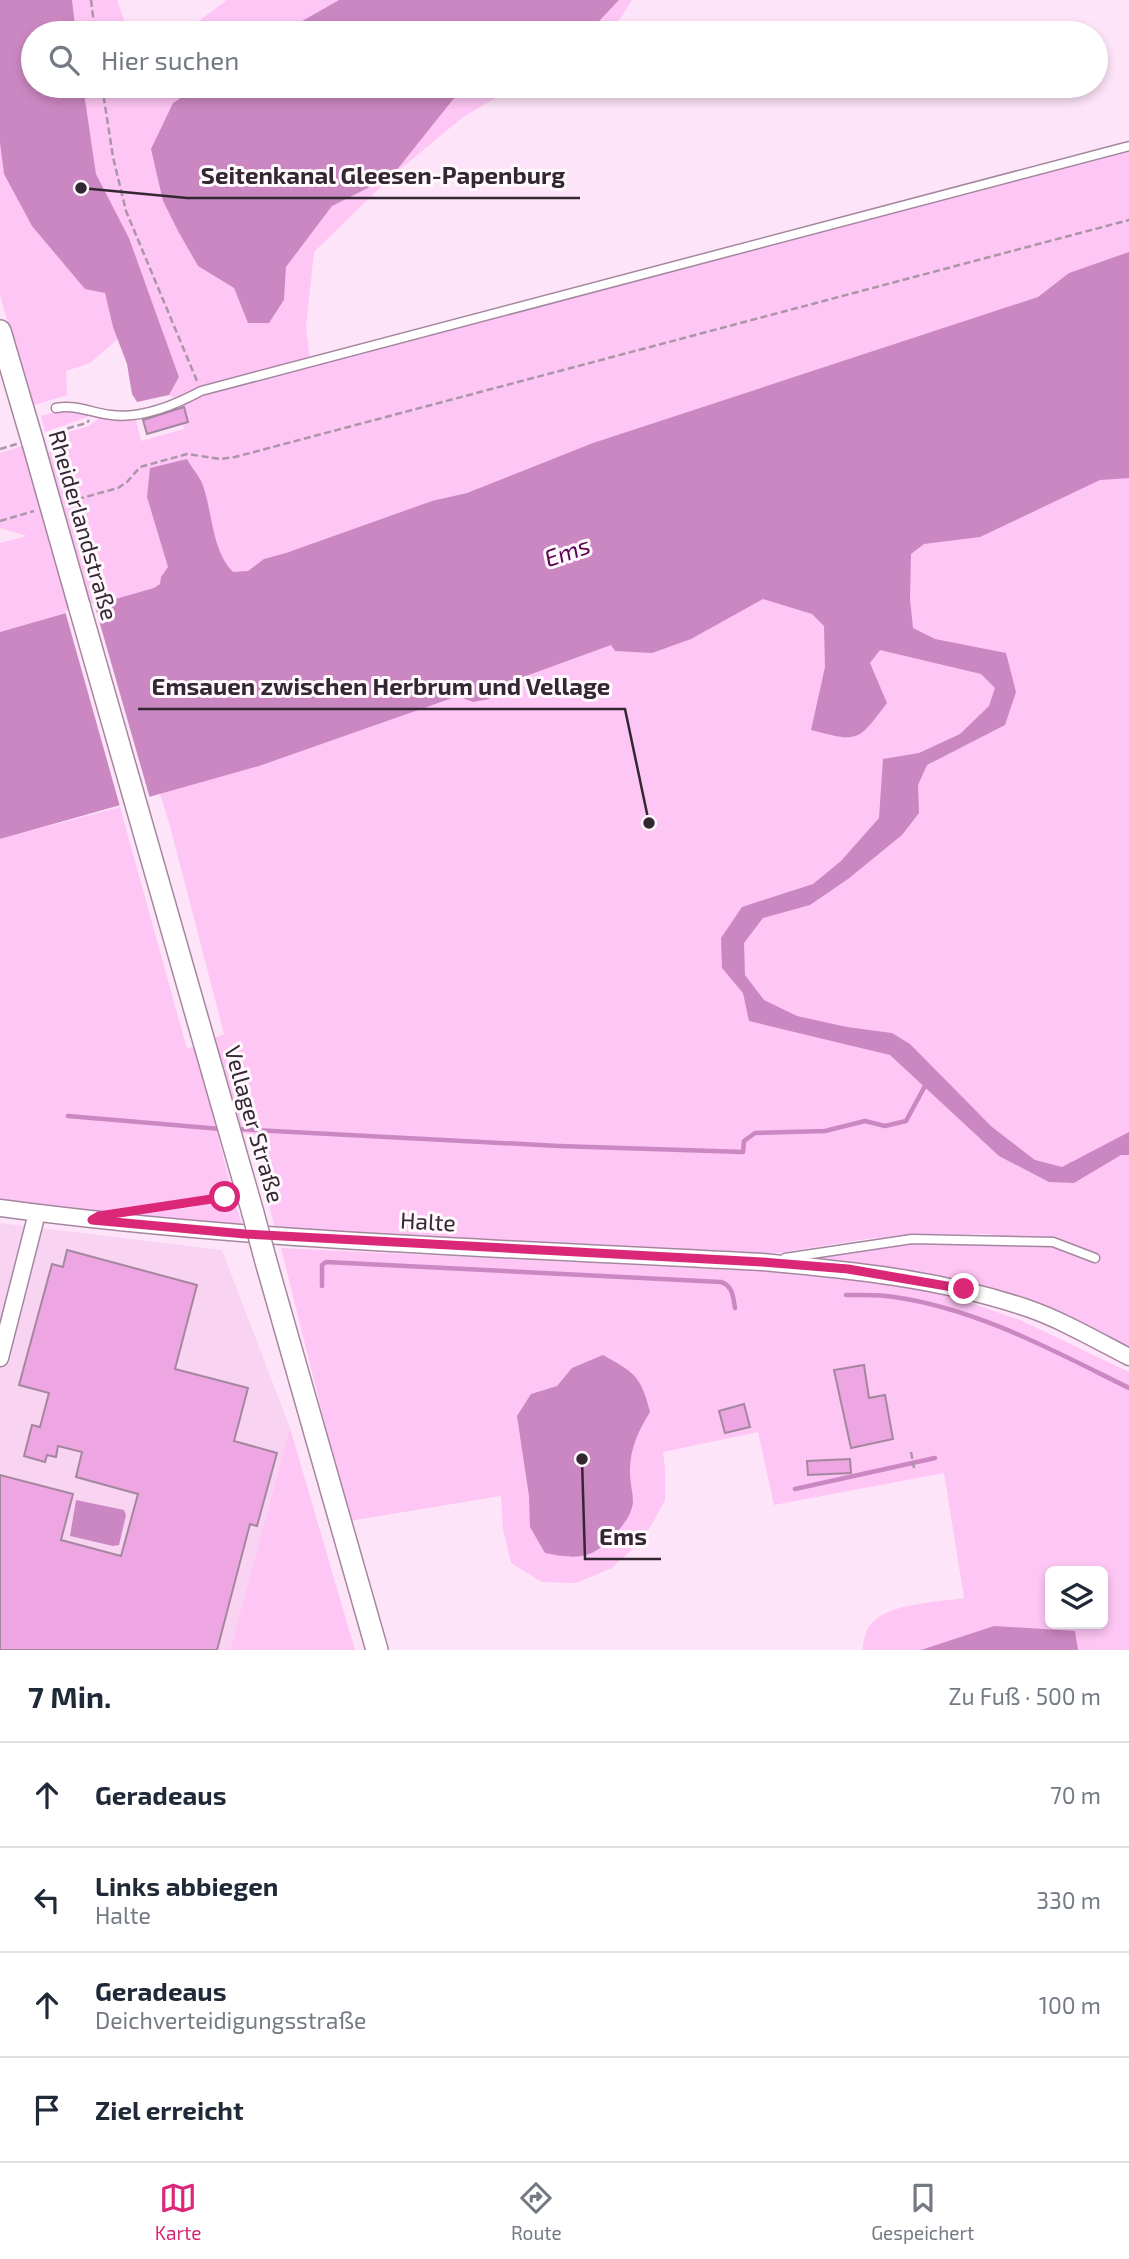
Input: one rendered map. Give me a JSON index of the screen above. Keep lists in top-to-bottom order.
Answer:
{
  "streets": {
    "main road": ["Rheiderlandstraße", "Vellager Straße"],
    "street": ["Halte"]
  },
  "crossings": [
    ["Rheiderlandstraße", "Vellager Straße"]
  ],
  "water": ["Ems"],
  "places": ["Seitenkanal Gleesen-Papenburg", "Emsauen zwischen Herbrum und Vellage", "Ems"],
  "page": {
    "search": "Hier suchen",
    "heading": ["7 Min.", "Zu Fuß · 500 m"],
    "list": [
      ["Geradeaus", "70 m"],
      ["Links abbiegen", "Halte", "330 m"],
      ["Geradeaus", "Deichverteidigungsstraße", "100 m"],
      "Ziel erreicht"
    ],
    "nav": ["Karte", "Route", "Gespeichert"]
  }
}
